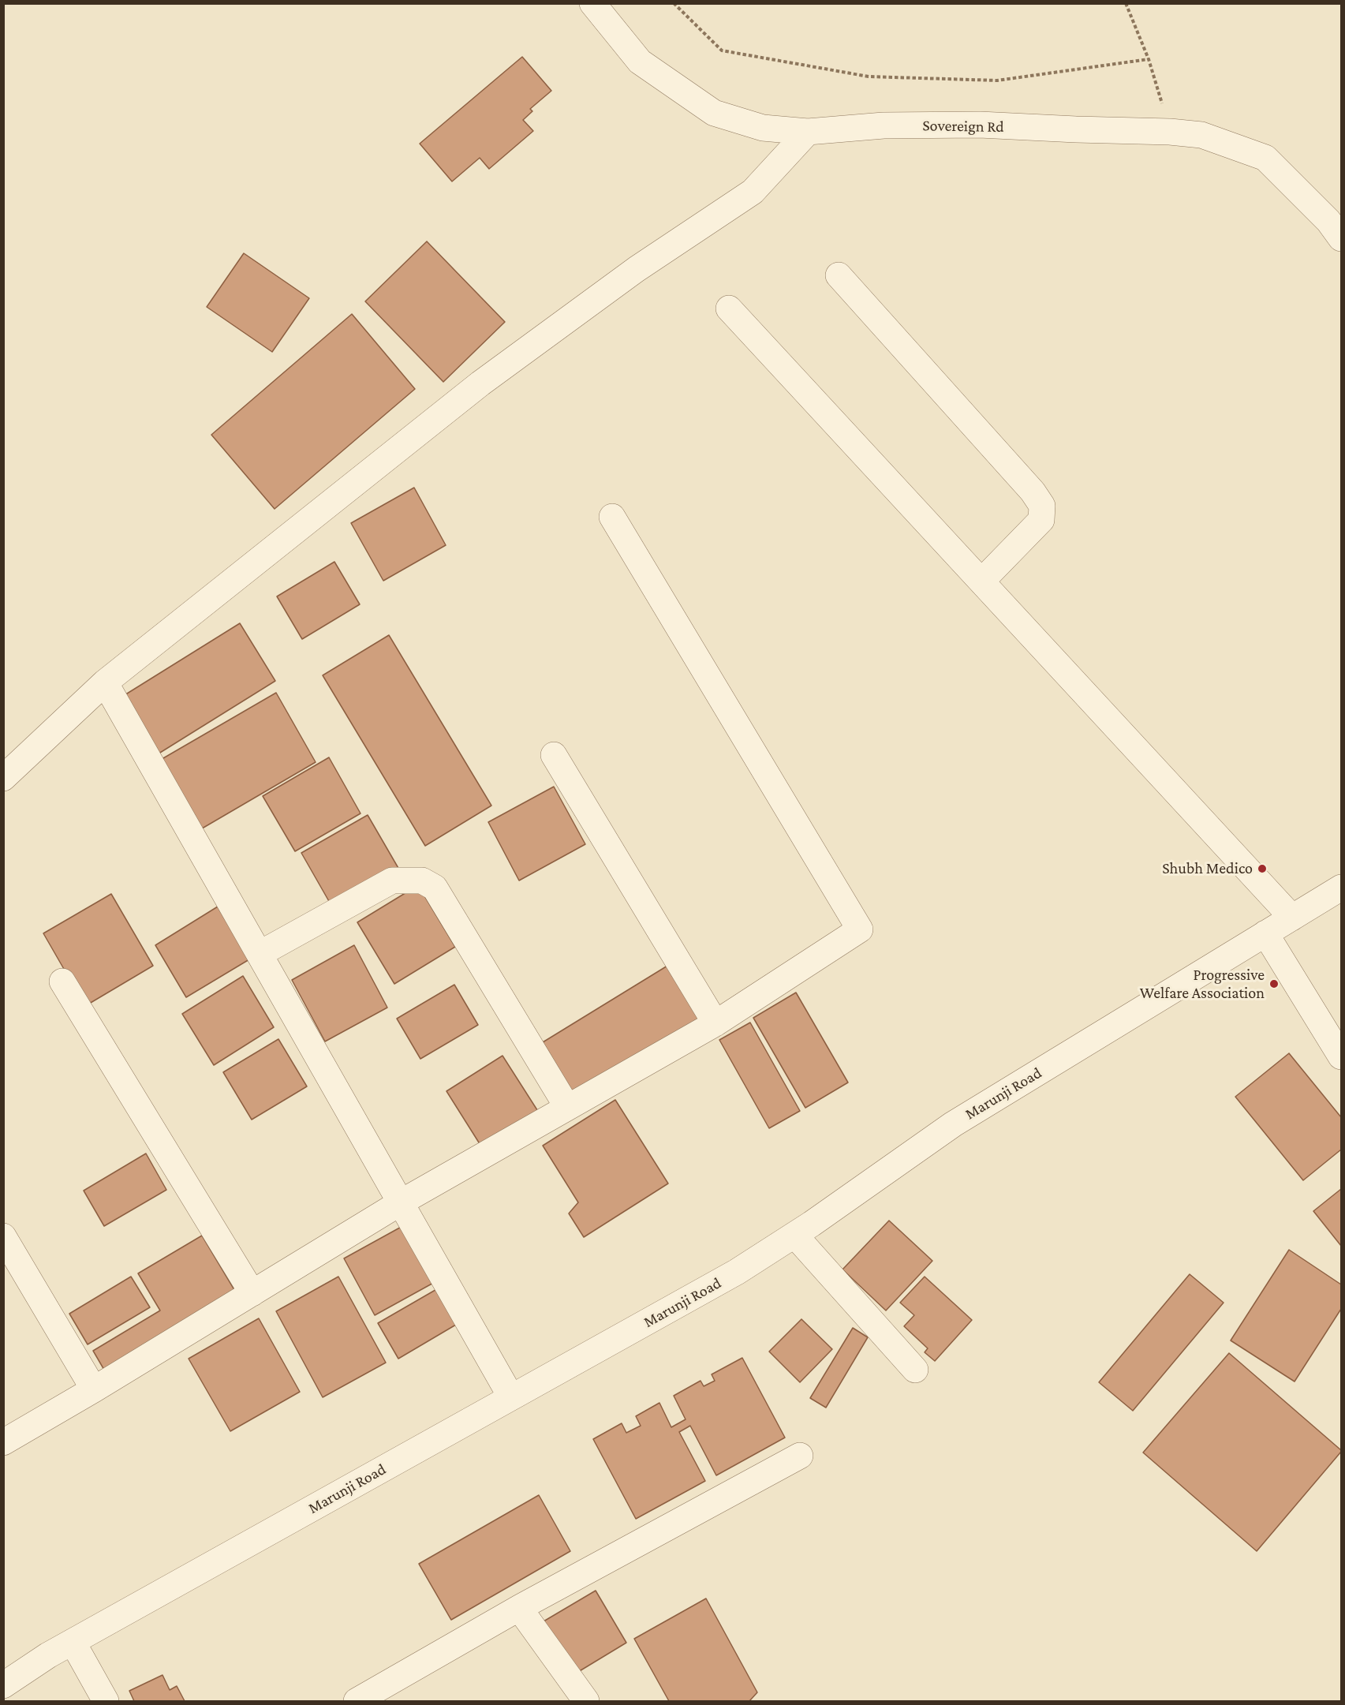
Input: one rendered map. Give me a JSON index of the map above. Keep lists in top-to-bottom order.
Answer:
{
  "streets": {
    "street": ["Sovereign Rd", "Marunji Road"]
  },
  "places": ["Shubh Medico", "Progressive Welfare Association"]
}
